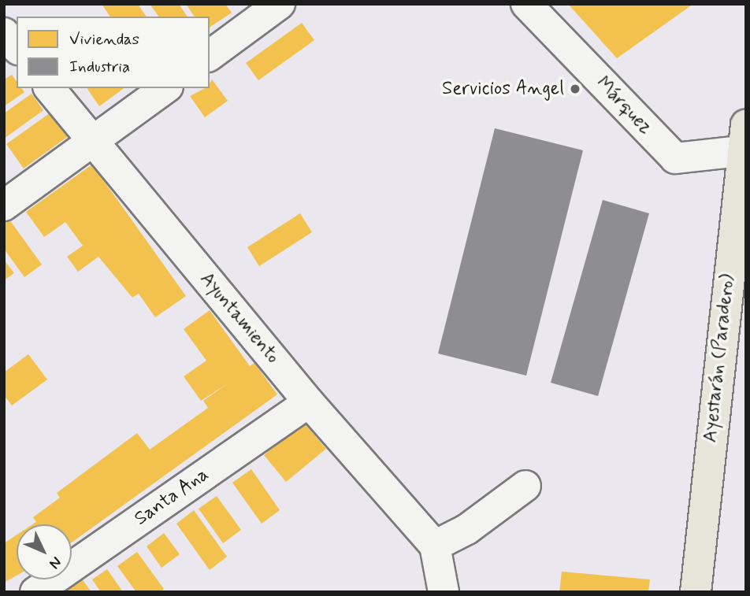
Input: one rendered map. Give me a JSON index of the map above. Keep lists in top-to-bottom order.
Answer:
{
  "streets": {
    "main road": ["Ayestarán (Paradero)"],
    "street": ["Márquez", "Ayuntamiento", "Santa Ana"]
  },
  "crossings": [
    ["Márquez", "Ayestarán (Paradero)"],
    ["Ayuntamiento", "Santa Ana"]
  ],
  "places": ["Servicios Angel"],
  "legend": ["Viviendas", "Industria"],
  "north": "bottom right"
}
